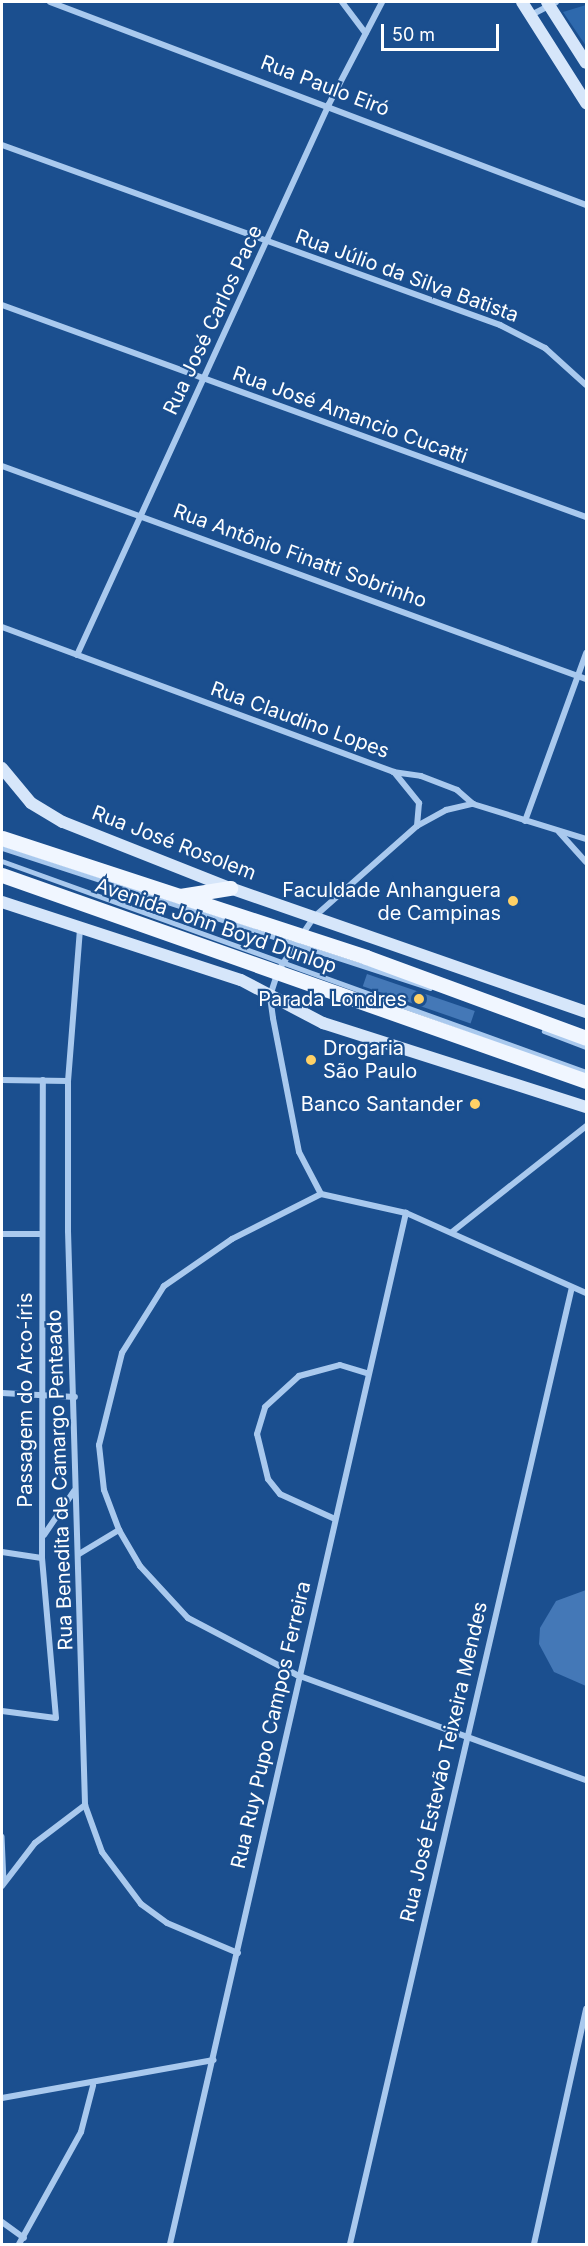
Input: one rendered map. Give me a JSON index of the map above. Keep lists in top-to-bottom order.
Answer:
{
  "streets": {
    "main road": ["Avenida John Boyd Dunlop"],
    "street": [
      "Rua Paulo Eiró",
      "Rua Júlio da Silva Batista",
      "Rua José Carlos Pace",
      "Rua José Amancio Cucatti",
      "Rua Antônio Finatti Sobrinho",
      "Rua Claudino Lopes",
      "Rua José Rosolem",
      "Passagem do Arco-íris",
      "Rua Benedita de Camargo Penteado",
      "Rua Ruy Pupo Campos Ferreira",
      "Rua José Estevão Teixeira Mendes"
    ]
  },
  "crossings": [
    ["Rua Paulo Eiró", "Rua José Carlos Pace"],
    ["Rua Júlio da Silva Batista", "Rua José Carlos Pace"],
    ["Rua José Carlos Pace", "Rua José Amancio Cucatti"],
    ["Rua José Carlos Pace", "Rua Antônio Finatti Sobrinho"],
    ["Rua José Carlos Pace", "Rua Claudino Lopes"],
    ["Rua Benedita de Camargo Penteado", "Rua Ruy Pupo Campos Ferreira"]
  ],
  "places": [
    "Faculdade Anhanguera de Campinas",
    "Parada Londres",
    "Drogaria São Paulo",
    "Banco Santander"
  ],
  "scale_bar": "50 m"
}
